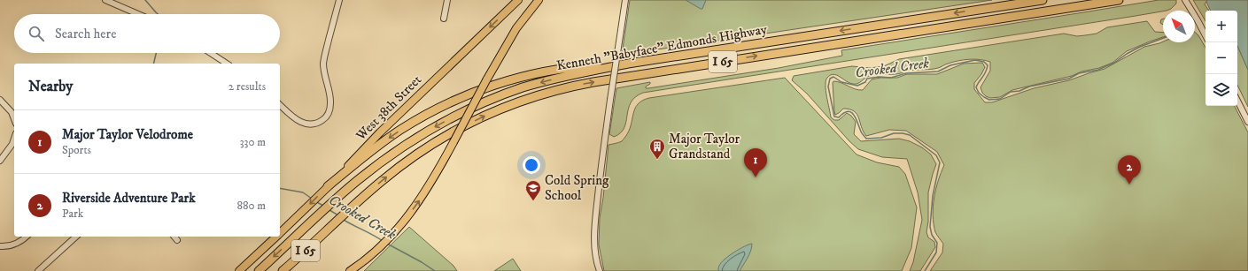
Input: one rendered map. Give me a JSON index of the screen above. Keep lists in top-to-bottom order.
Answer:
{
  "streets": {
    "highway": ["Kenneth \"Babyface\" Edmonds Highway", "I 65"],
    "main road": ["West 38th Street"]
  },
  "water": ["Crooked Creek"],
  "places": {
    "building": ["Major Taylor Grandstand"],
    "school or university": ["Cold Spring School"]
  },
  "north": "top left",
  "page": {
    "map_buttons": ["+", "−"],
    "search": "Search here",
    "heading": ["Nearby", "2 results"],
    "list": [
      {
        "mark": "1",
        "name": "Major Taylor Velodrome",
        "note": "Sports",
        "value": "330 m"
      },
      {
        "mark": "2",
        "name": "Riverside Adventure Park",
        "note": "Park",
        "value": "880 m"
      }
    ],
    "pins": ["1", "2"]
  }
}
